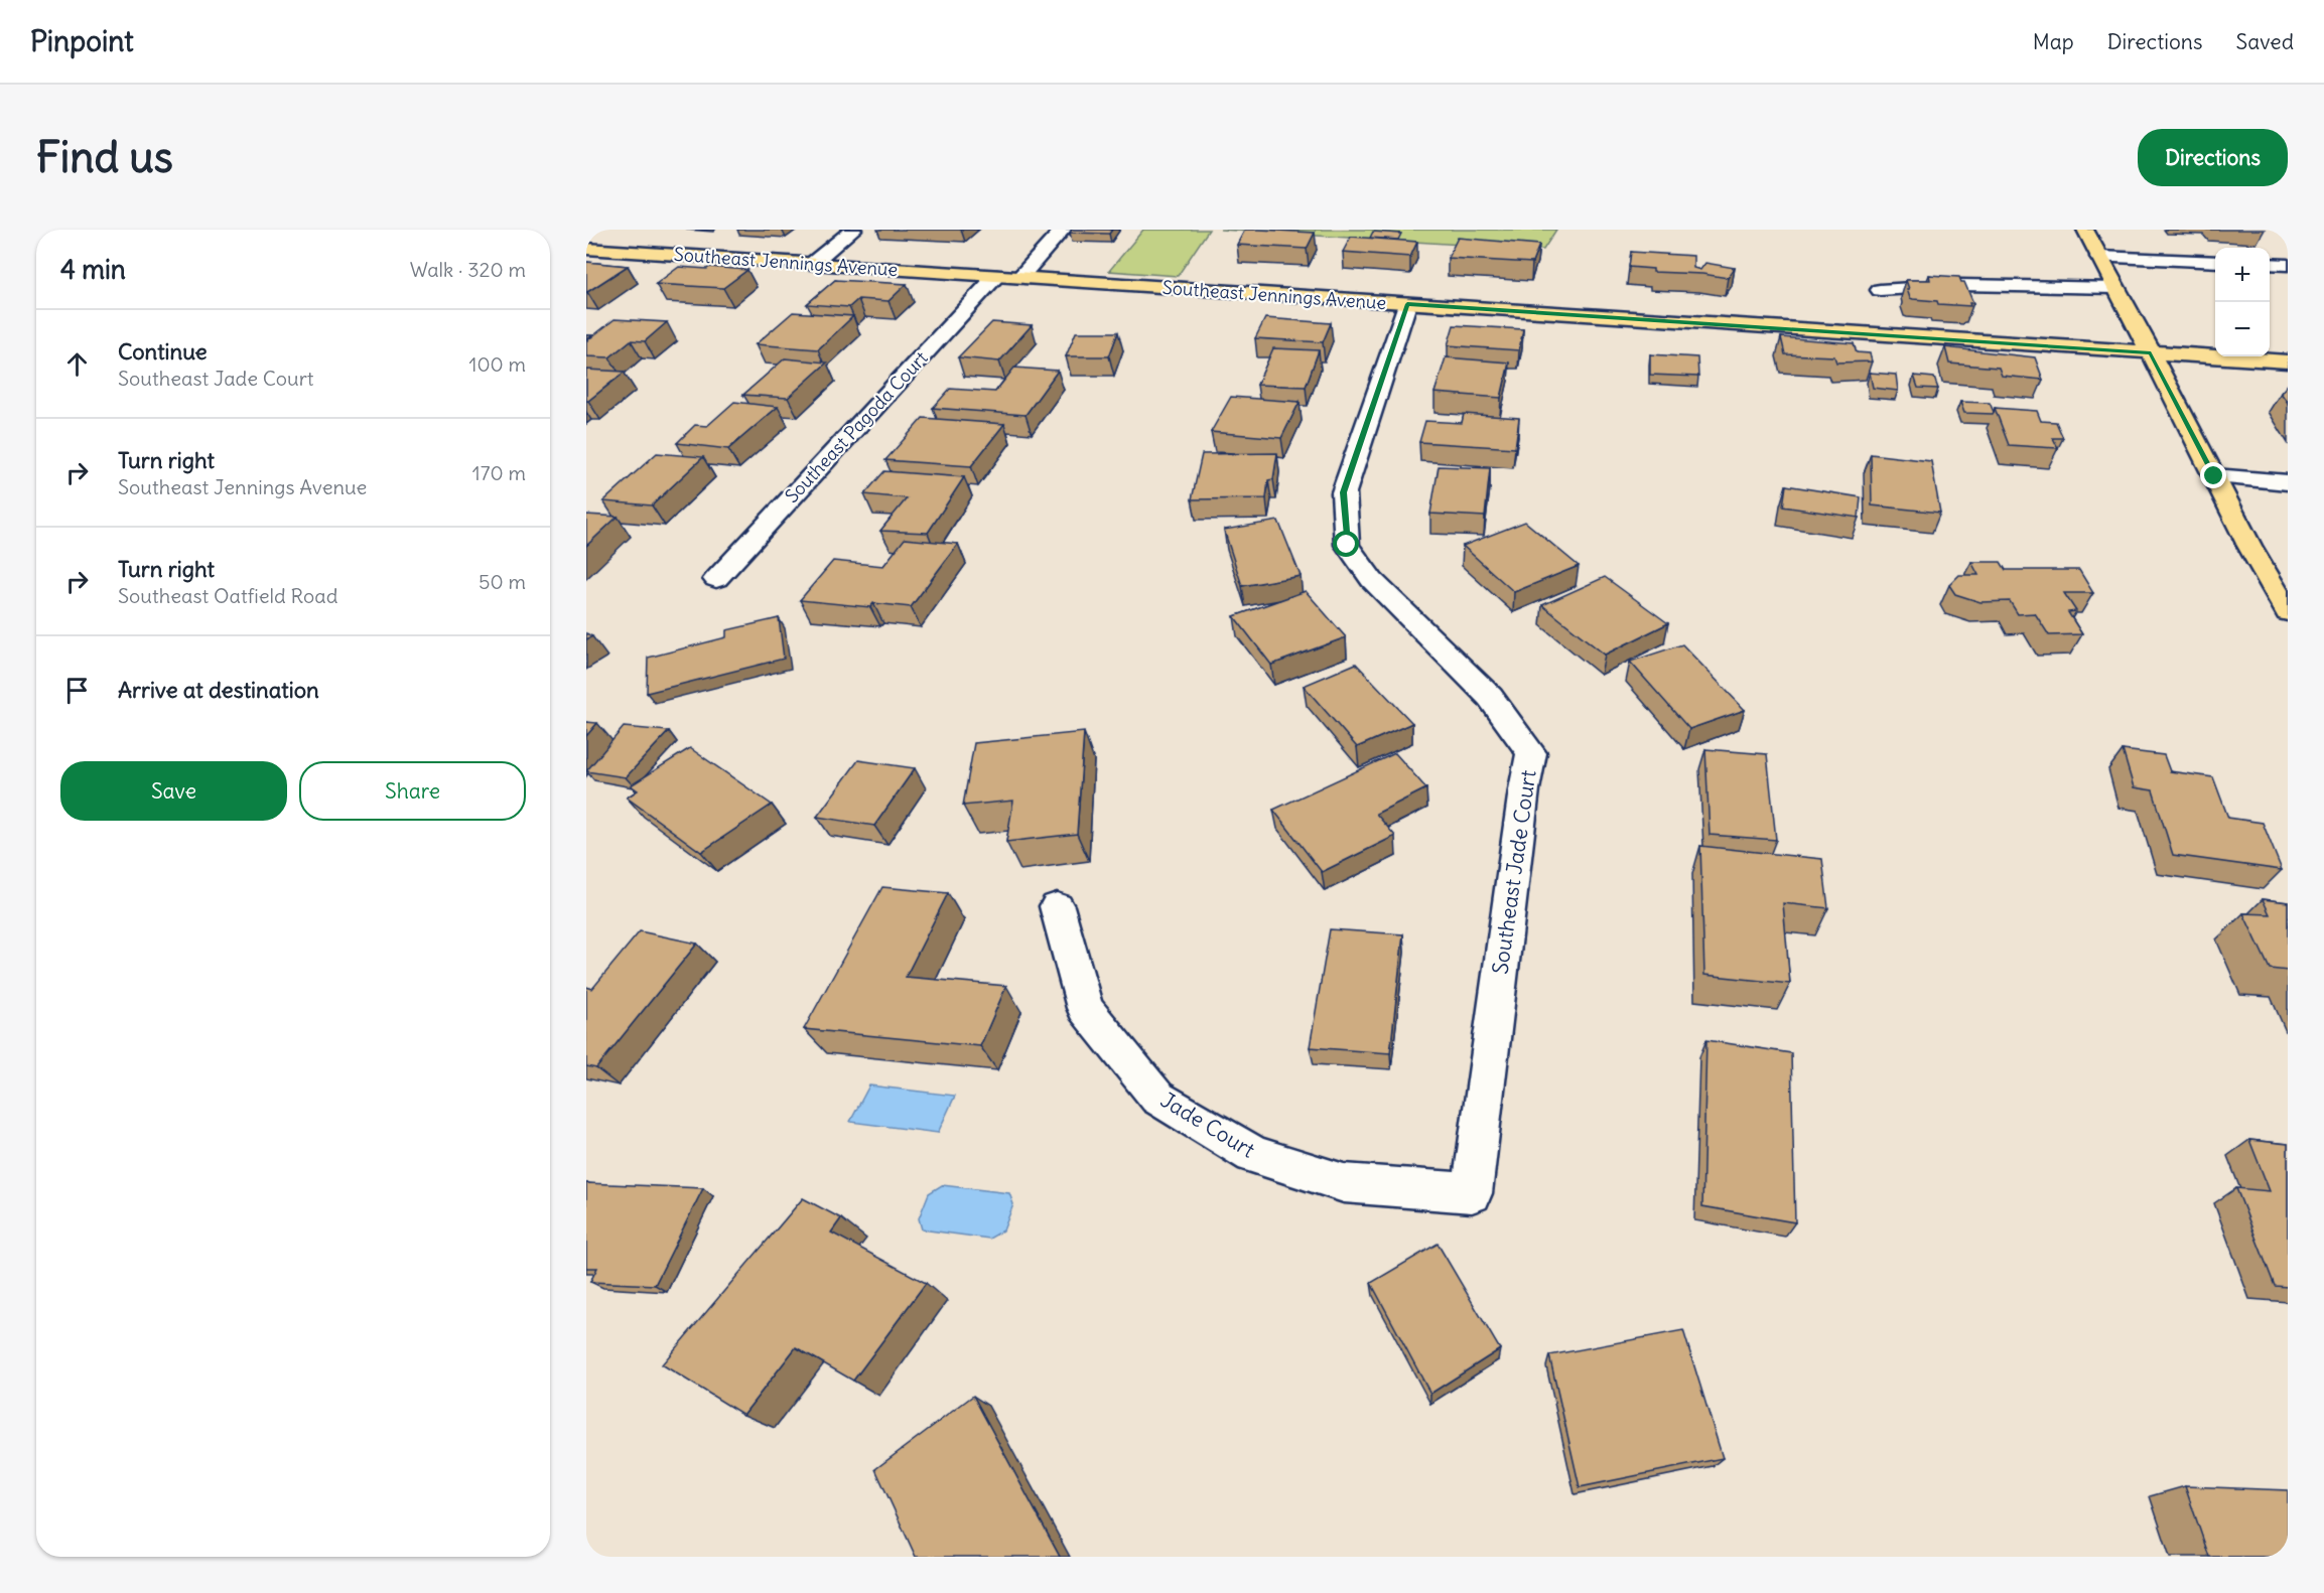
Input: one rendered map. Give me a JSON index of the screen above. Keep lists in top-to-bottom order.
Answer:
{
  "streets": {
    "main road": ["Southeast Jennings Avenue"],
    "street": ["Southeast Pagoda Court", "Southeast Jade Court", "Jade Court"]
  },
  "crossings": [
    ["Southeast Jennings Avenue", "Southeast Pagoda Court"],
    ["Southeast Jennings Avenue", "Southeast Jade Court"],
    ["Southeast Jade Court", "Jade Court"]
  ],
  "page": {
    "header": "Pinpoint",
    "nav": ["Map", "Directions", "Saved"],
    "buttons": [
      "Directions",
      ["Save", "Share"]
    ],
    "title": "Find us",
    "heading": ["4 min", "Walk · 320 m"],
    "map_buttons": ["+", "−"],
    "list": [
      ["Continue", "Southeast Jade Court", "100 m"],
      ["Turn right", "Southeast Jennings Avenue", "170 m"],
      ["Turn right", "Southeast Oatfield Road", "50 m"],
      "Arrive at destination"
    ]
  }
}
